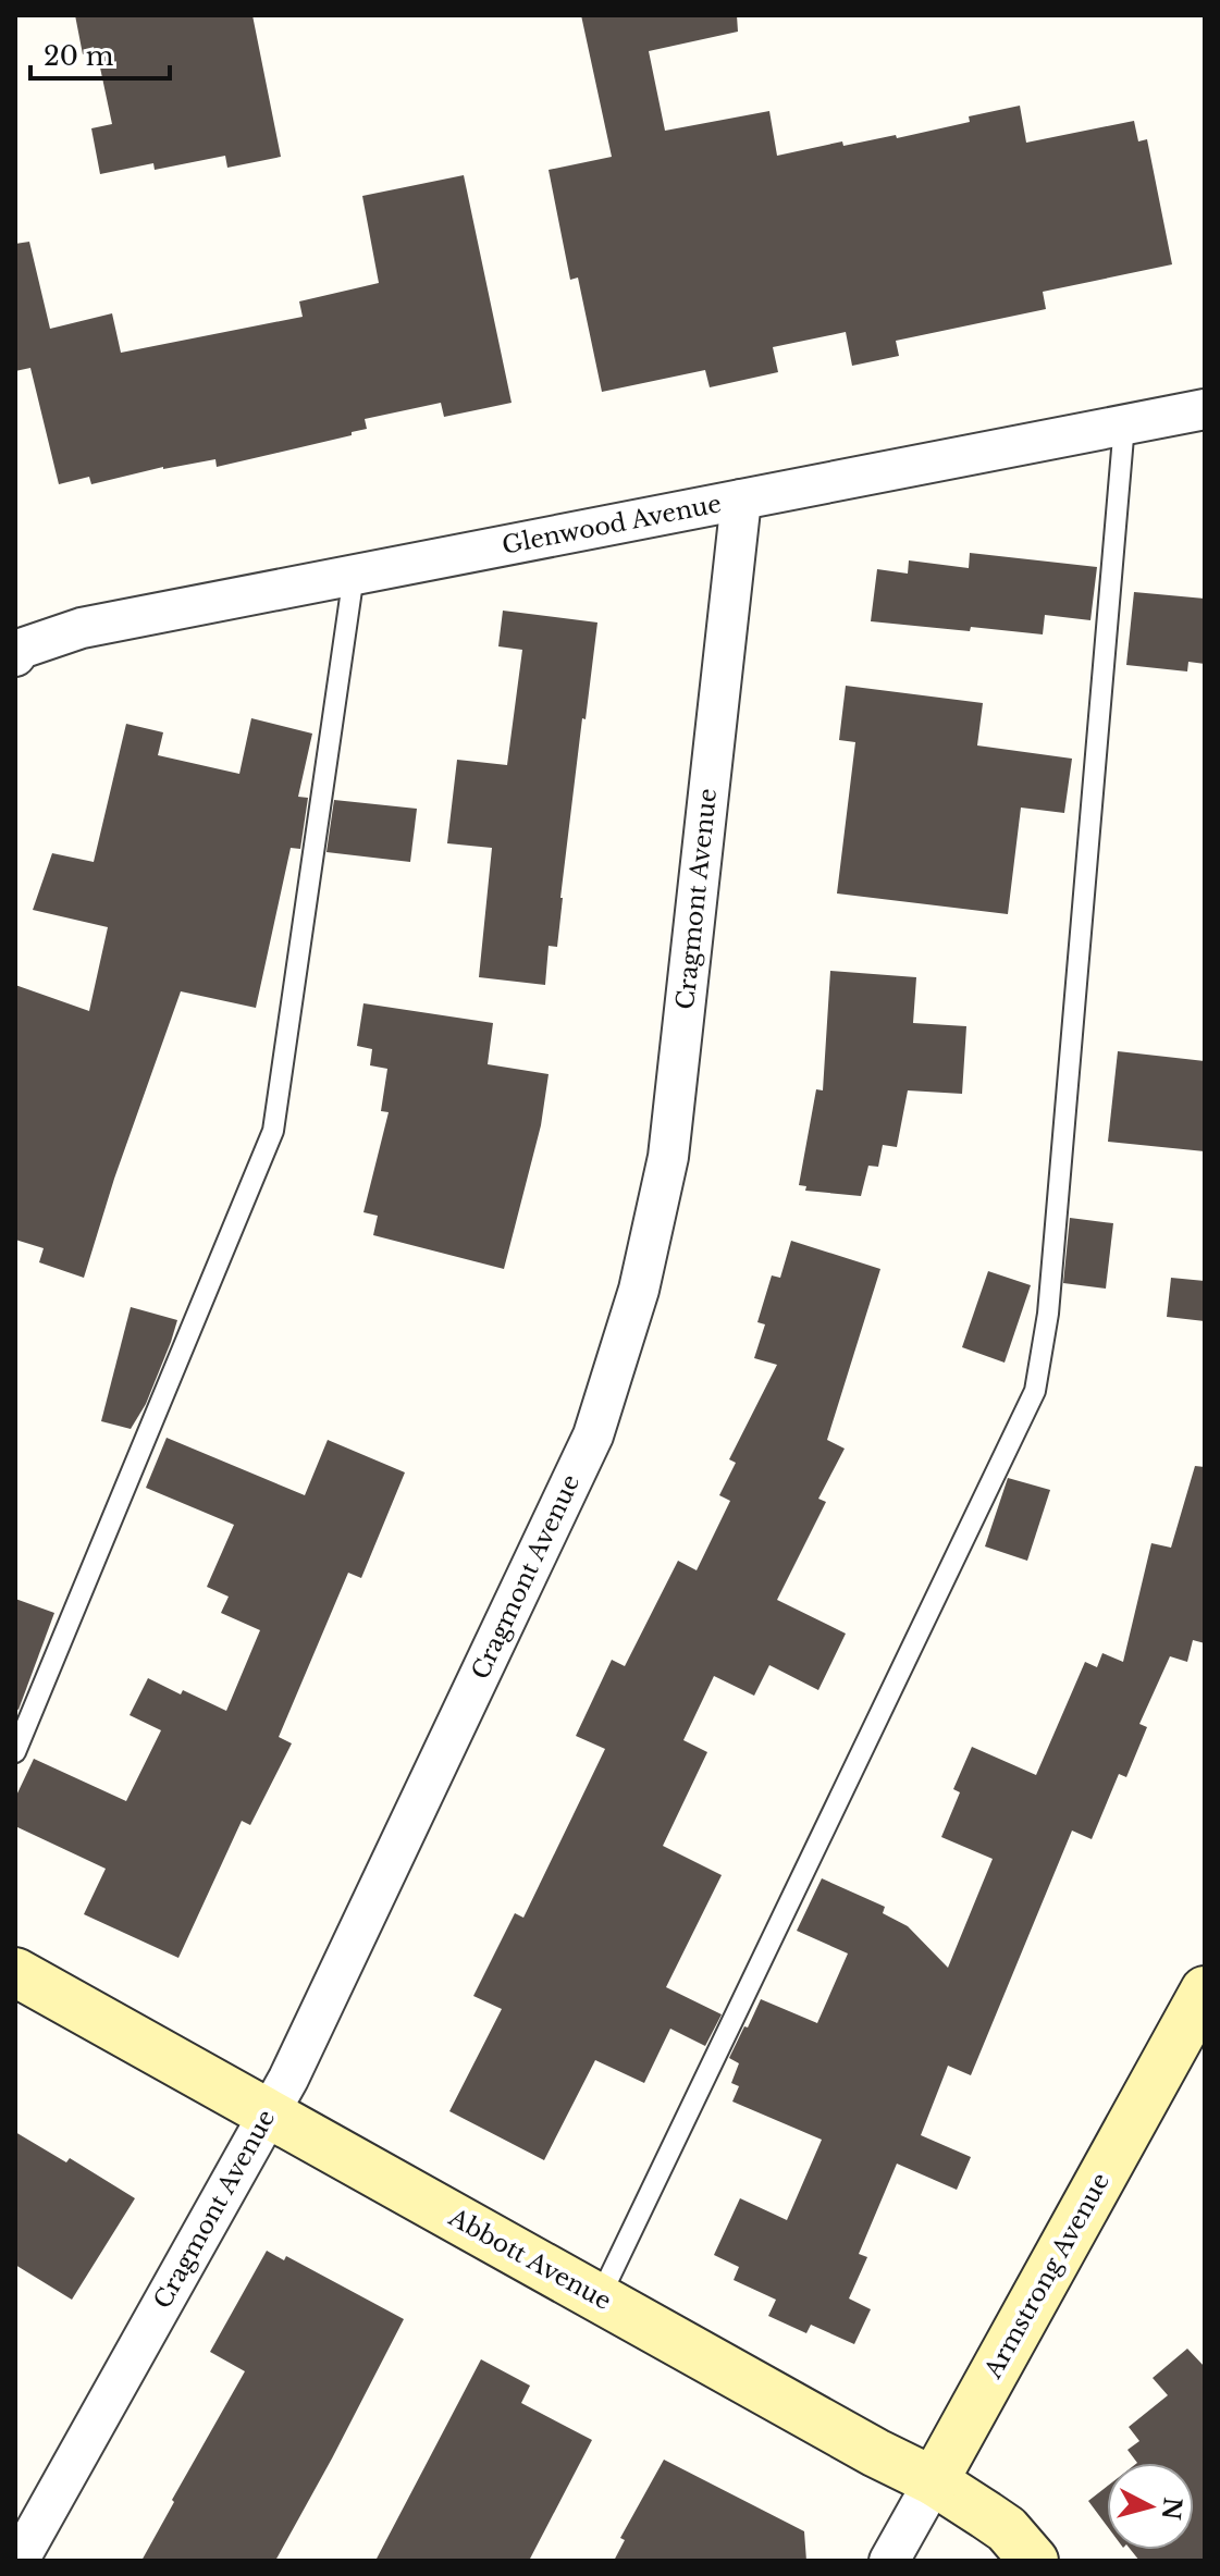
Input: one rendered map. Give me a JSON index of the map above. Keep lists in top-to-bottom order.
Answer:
{
  "streets": {
    "street": [
      "Glenwood Avenue",
      "Cragmont Avenue",
      "Abbott Avenue",
      "Armstrong Avenue"
    ]
  },
  "crossings": [
    ["Glenwood Avenue", "Cragmont Avenue"],
    ["Cragmont Avenue", "Abbott Avenue"],
    ["Abbott Avenue", "Armstrong Avenue"]
  ],
  "scale_bar": "20 m",
  "north": "right"
}
